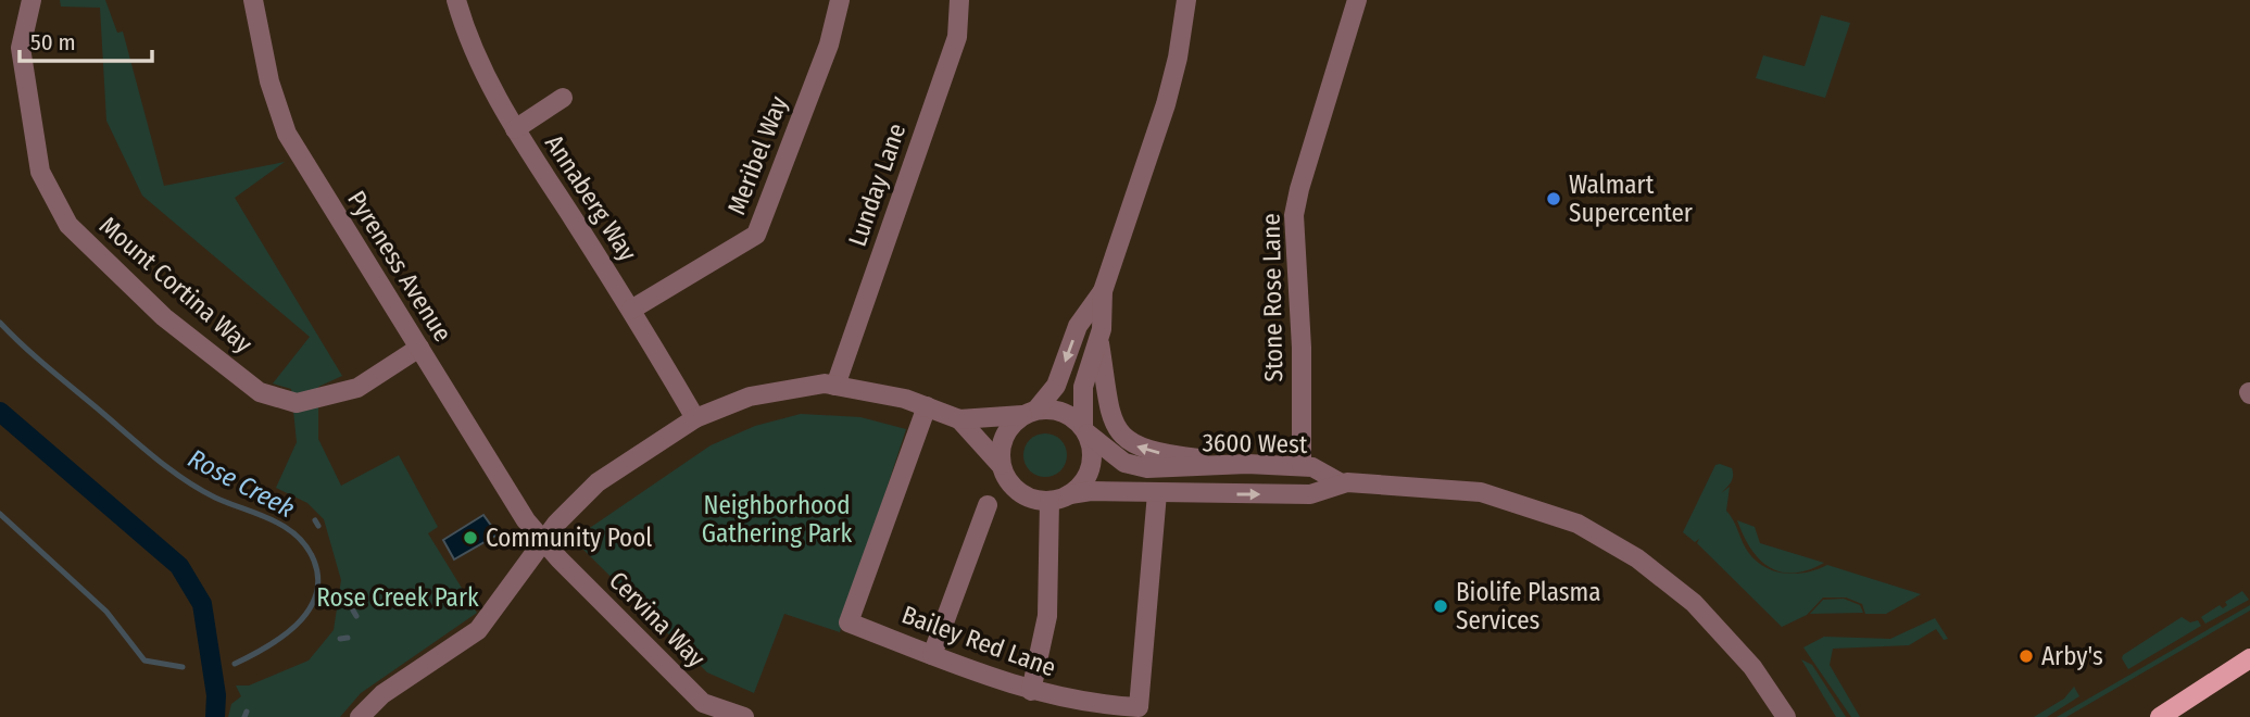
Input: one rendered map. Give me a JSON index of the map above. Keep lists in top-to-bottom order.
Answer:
{
  "streets": {
    "street": [
      "Meribel Way",
      "Lunday Lane",
      "Annaberg Way",
      "Pyreness Avenue",
      "Mount Cortina Way",
      "Stone Rose Lane",
      "3600 West",
      "Cervina Way",
      "Bailey Red Lane"
    ]
  },
  "crossings": [
    ["Meribel Way", "Annaberg Way"],
    ["Pyreness Avenue", "Mount Cortina Way"],
    ["Pyreness Avenue", "Cervina Way"],
    ["Stone Rose Lane", "3600 West"],
    ["3600 West", "Bailey Red Lane"]
  ],
  "water": ["Rose Creek"],
  "parks": ["Neighborhood Gathering Park", "Rose Creek Park"],
  "places": [
    "Walmart Supercenter",
    "Community Pool",
    "Biolife Plasma Services",
    "Arby's"
  ],
  "scale_bar": "50 m"
}
